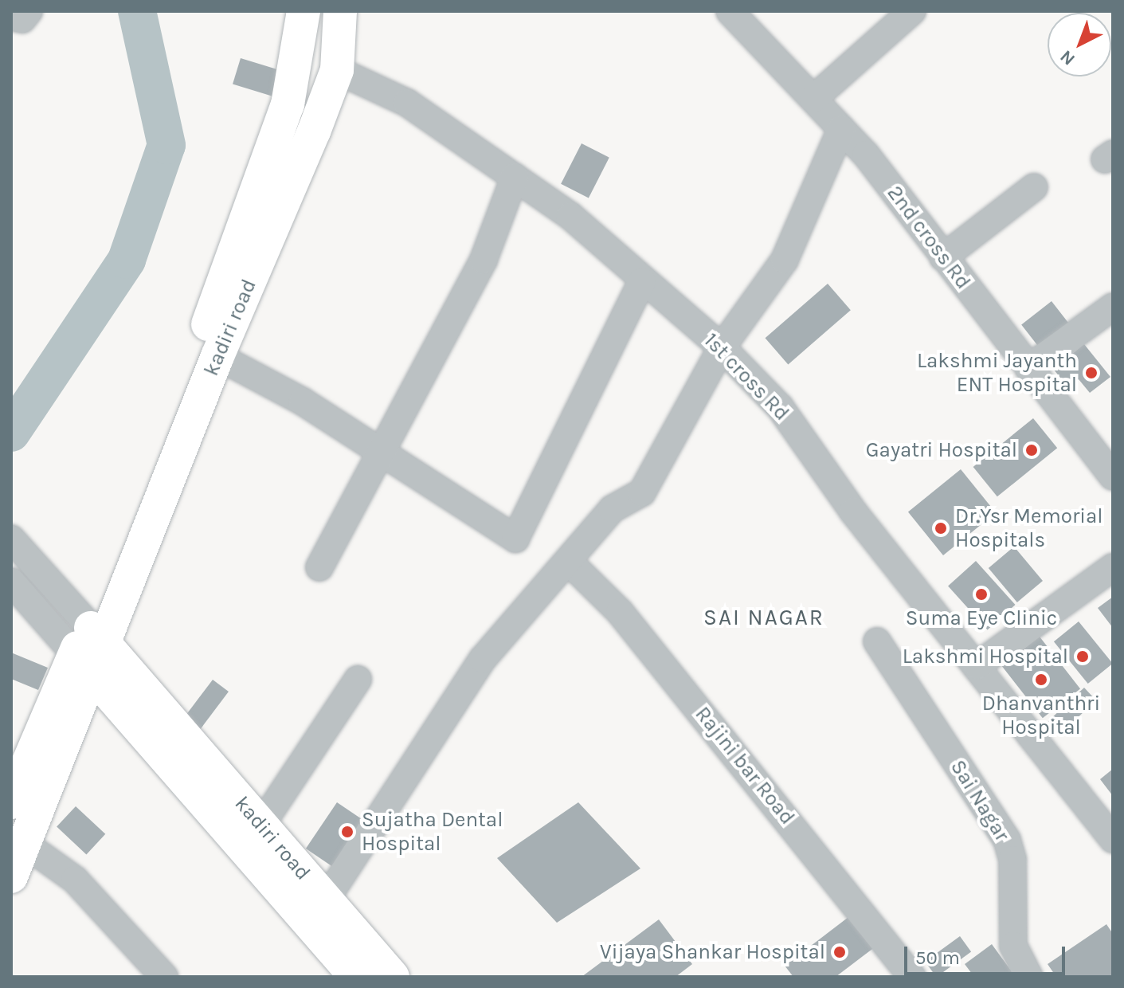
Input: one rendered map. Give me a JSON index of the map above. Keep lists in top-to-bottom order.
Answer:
{
  "streets": {
    "main road": ["kadiri road"],
    "street": [
      "2nd cross Rd",
      "1st cross Rd",
      "Rajini bar Road",
      "Sai Nagar"
    ]
  },
  "crossings": [
    ["kadiri road", "1st cross Rd"]
  ],
  "districts": ["SAI NAGAR"],
  "places": [
    "Lakshmi Jayanth ENT Hospital",
    "Gayatri Hospital",
    "Dr.Ysr Memorial Hospitals",
    "Suma Eye Clinic",
    "Lakshmi Hospital",
    "Dhanvanthri Hospital",
    "Sujatha Dental Hospital",
    "Vijaya Shankar Hospital"
  ],
  "scale_bar": "50 m",
  "north": "bottom left"
}
